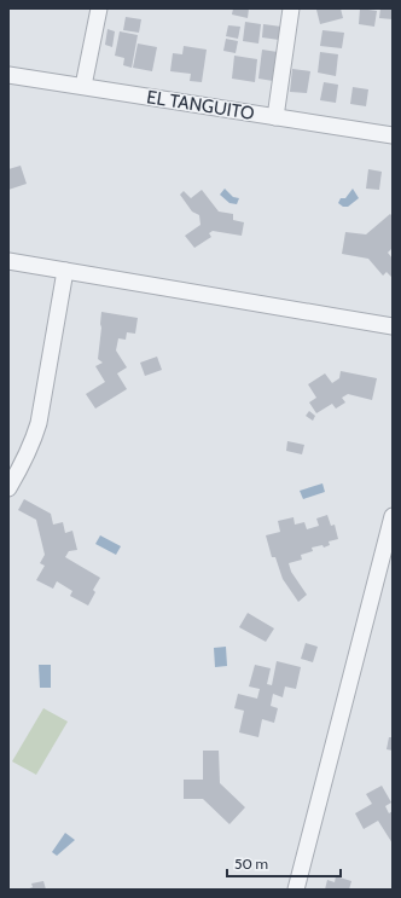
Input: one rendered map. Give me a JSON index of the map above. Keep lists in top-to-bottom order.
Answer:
{
  "streets": {
    "street": ["EL TANGUITO"]
  },
  "scale_bar": "50 m"
}
